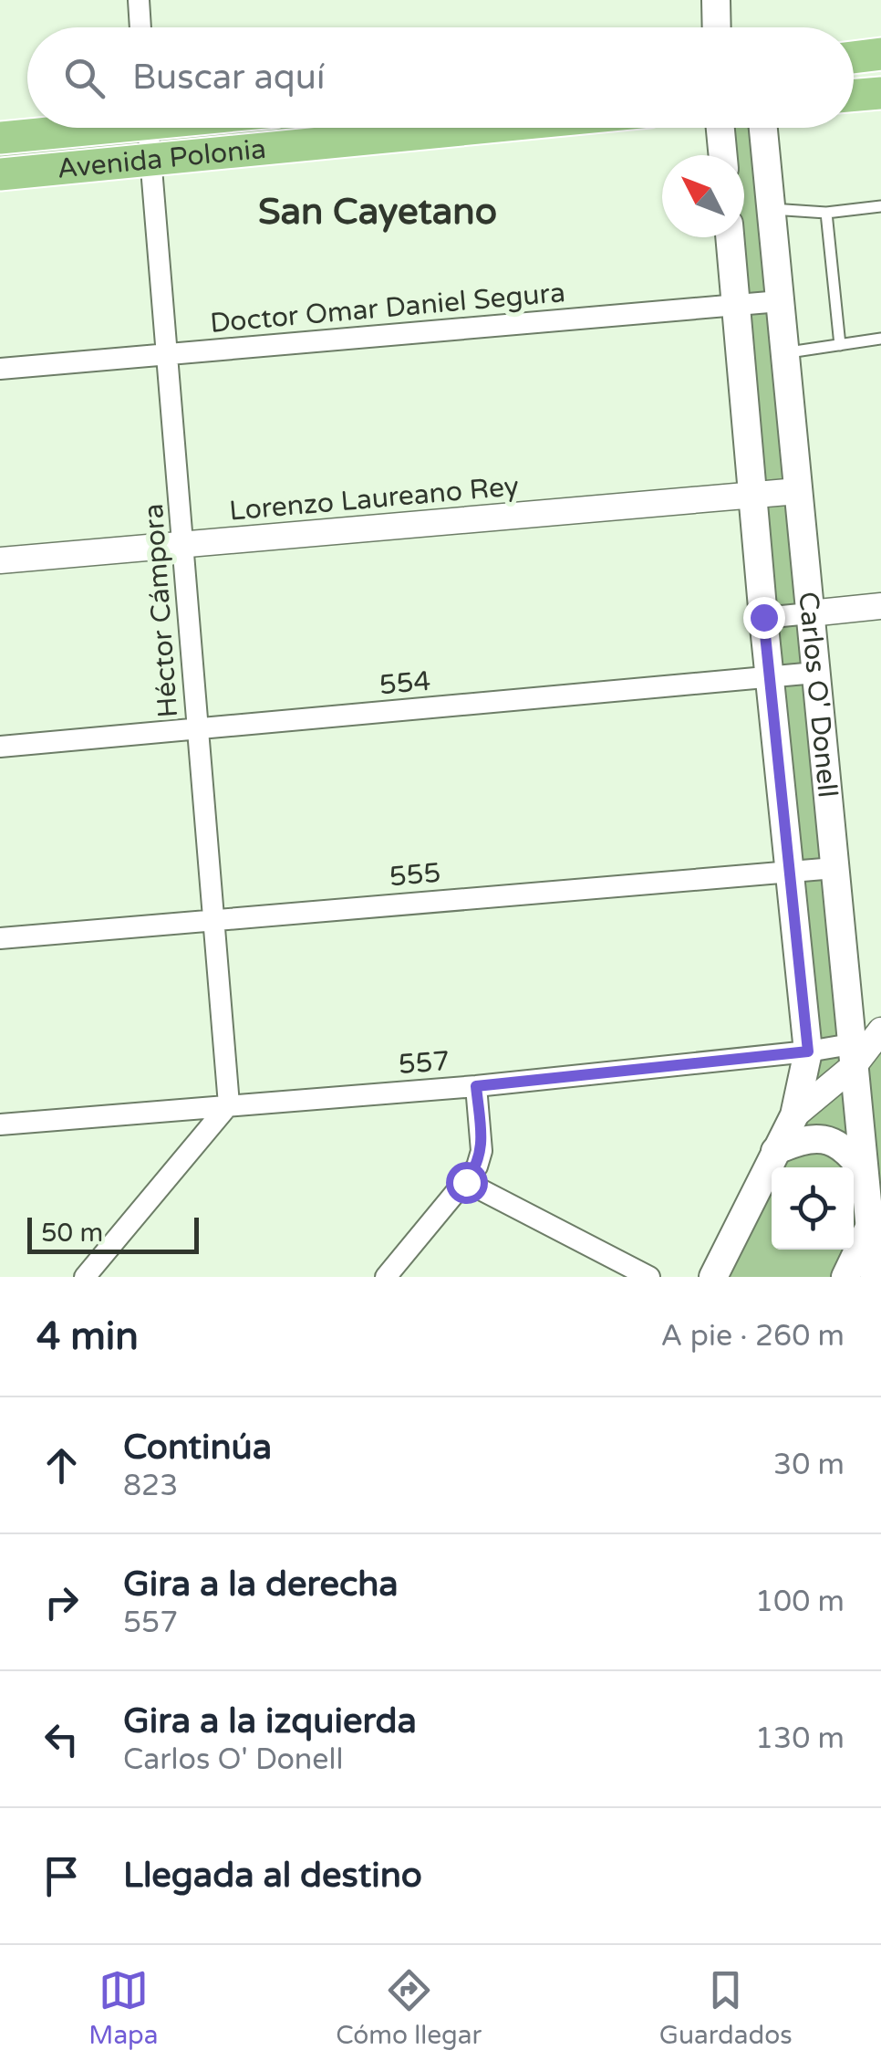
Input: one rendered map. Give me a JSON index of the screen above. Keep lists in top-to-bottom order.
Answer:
{
  "streets": {
    "main road": ["Avenida Polonia", "Carlos O' Donell"],
    "street": [
      "Doctor Omar Daniel Segura",
      "Lorenzo Laureano Rey",
      "Héctor Cámpora",
      "554",
      "555",
      "557"
    ]
  },
  "crossings": [
    ["Avenida Polonia", "Héctor Cámpora"],
    ["Doctor Omar Daniel Segura", "Héctor Cámpora"],
    ["Doctor Omar Daniel Segura", "Carlos O' Donell"],
    ["Lorenzo Laureano Rey", "Héctor Cámpora"],
    ["Lorenzo Laureano Rey", "Carlos O' Donell"],
    ["Héctor Cámpora", "554"],
    ["Héctor Cámpora", "555"],
    ["Héctor Cámpora", "557"],
    ["554", "Carlos O' Donell"],
    ["Carlos O' Donell", "555"],
    ["Carlos O' Donell", "557"]
  ],
  "districts": ["San Cayetano"],
  "scale_bar": "50 m",
  "north": "top left",
  "page": {
    "search": "Buscar aquí",
    "scale": "50 m",
    "heading": ["4 min", "A pie · 260 m"],
    "list": [
      ["Continúa", "823", "30 m"],
      ["Gira a la derecha", "557", "100 m"],
      ["Gira a la izquierda", "Carlos O' Donell", "130 m"],
      "Llegada al destino"
    ],
    "nav": ["Mapa", "Cómo llegar", "Guardados"]
  }
}
